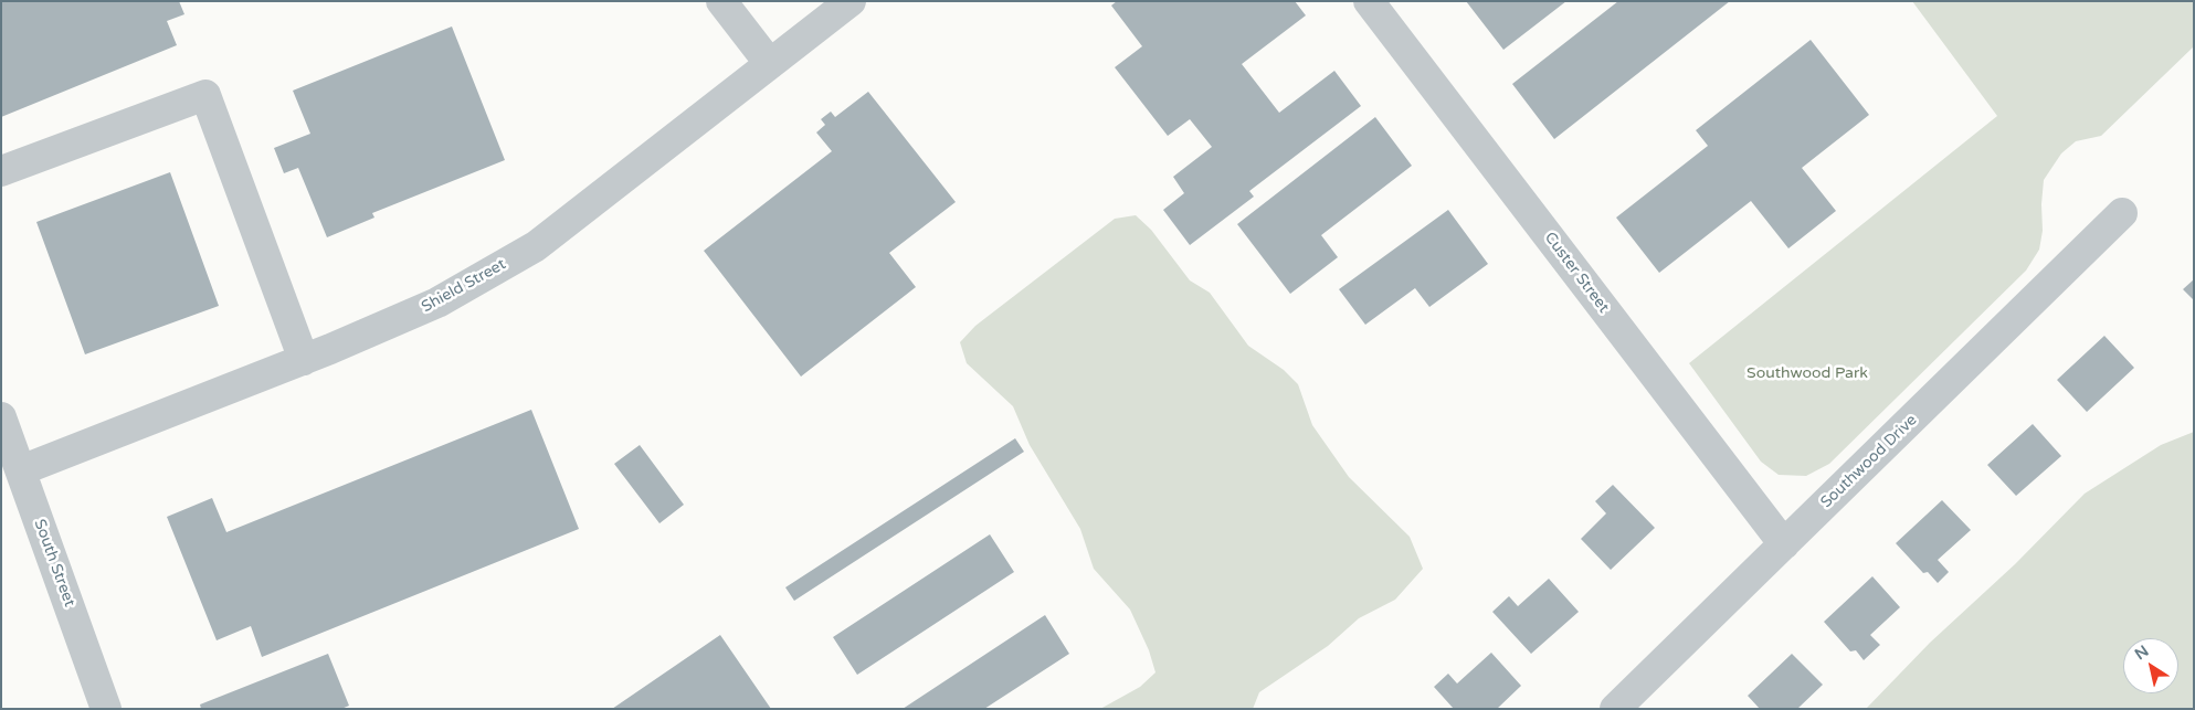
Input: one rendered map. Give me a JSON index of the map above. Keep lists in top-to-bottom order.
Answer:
{
  "streets": {
    "street": [
      "Custer Street",
      "Shield Street",
      "Southwood Drive",
      "South Street"
    ]
  },
  "crossings": [
    ["Custer Street", "Southwood Drive"],
    ["Shield Street", "South Street"]
  ],
  "parks": ["Southwood Park"],
  "north": "top left"
}
